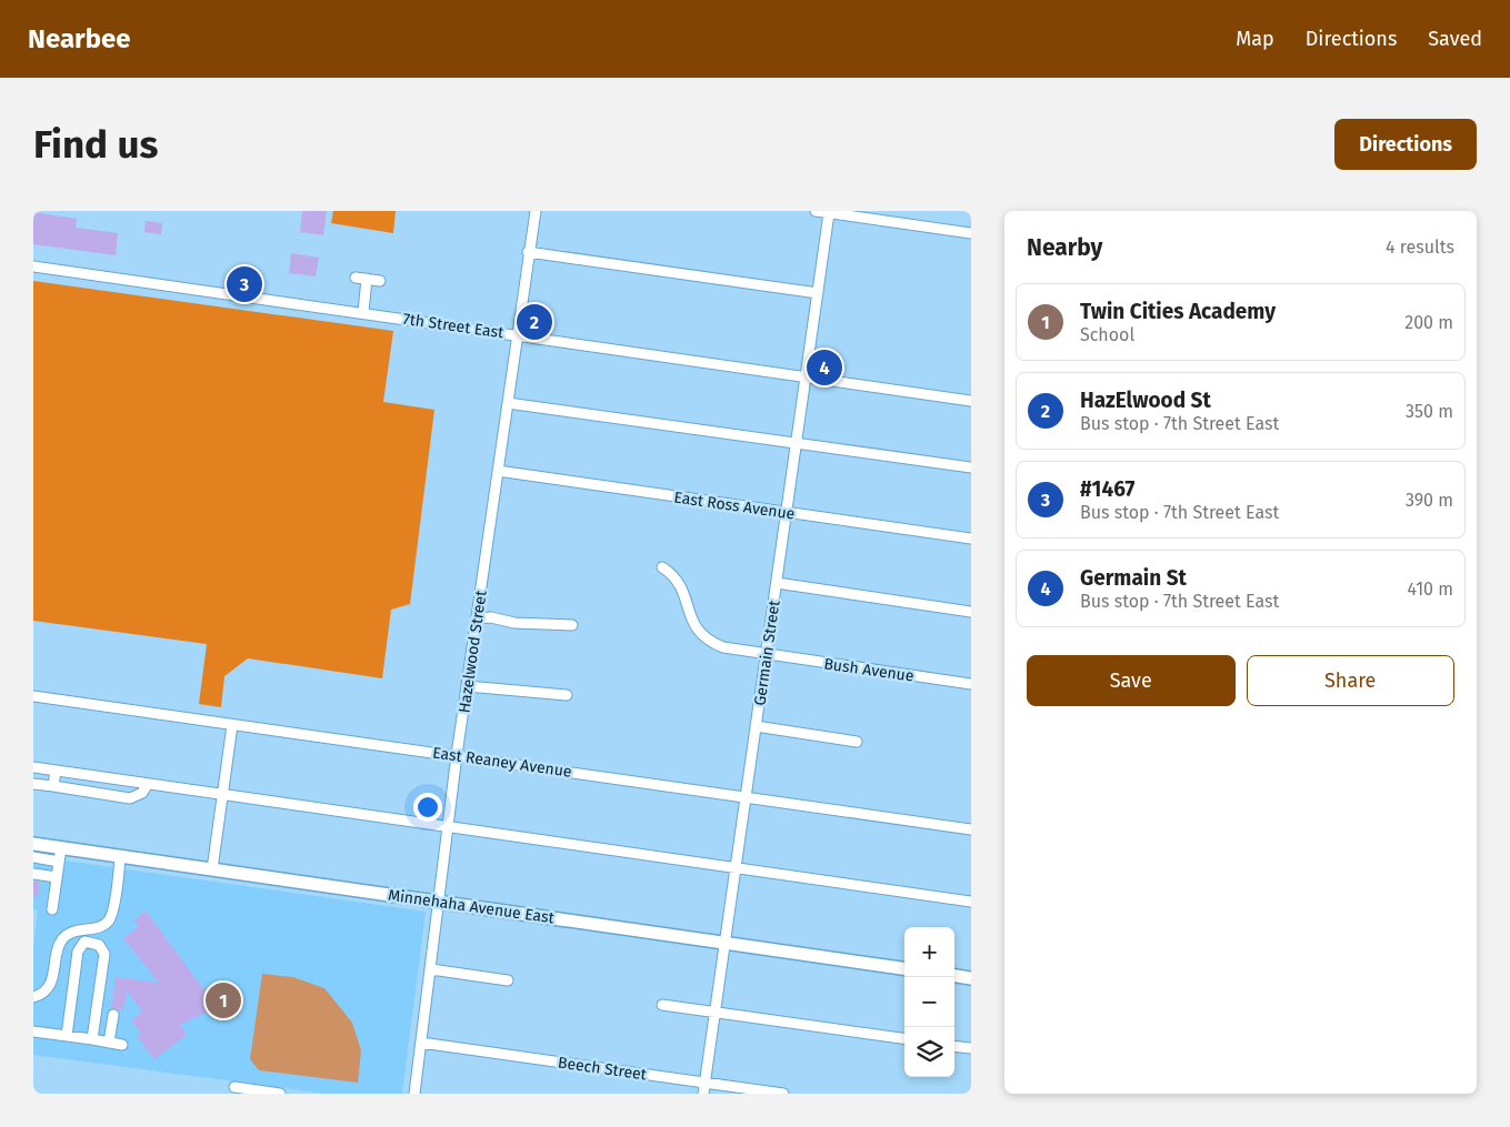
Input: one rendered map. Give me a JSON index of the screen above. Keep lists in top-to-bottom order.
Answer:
{
  "streets": {
    "main road": ["Minnehaha Avenue East"],
    "street": [
      "7th Street East",
      "East Ross Avenue",
      "Hazelwood Street",
      "Germain Street",
      "Bush Avenue",
      "East Reaney Avenue",
      "Beech Street"
    ]
  },
  "crossings": [
    ["7th Street East", "Hazelwood Street"],
    ["7th Street East", "Germain Street"],
    ["East Ross Avenue", "Hazelwood Street"],
    ["East Ross Avenue", "Germain Street"],
    ["Hazelwood Street", "East Reaney Avenue"],
    ["Hazelwood Street", "Minnehaha Avenue East"],
    ["Hazelwood Street", "Beech Street"],
    ["Germain Street", "Bush Avenue"],
    ["Germain Street", "East Reaney Avenue"],
    ["Germain Street", "Minnehaha Avenue East"],
    ["Germain Street", "Beech Street"]
  ],
  "page": {
    "header": "Nearbee",
    "nav": ["Map", "Directions", "Saved"],
    "buttons": [
      "Directions",
      ["Save", "Share"]
    ],
    "title": "Find us",
    "heading": ["Nearby", "4 results"],
    "pins": [
      "3",
      "2",
      "4",
      "1"
    ],
    "list": [
      {
        "mark": "1",
        "name": "Twin Cities Academy",
        "note": "School",
        "value": "200 m"
      },
      {
        "mark": "2",
        "name": "HazElwood St",
        "note": "Bus stop · 7th Street East",
        "value": "350 m"
      },
      {
        "mark": "3",
        "name": "#1467",
        "note": "Bus stop · 7th Street East",
        "value": "390 m"
      },
      {
        "mark": "4",
        "name": "Germain St",
        "note": "Bus stop · 7th Street East",
        "value": "410 m"
      }
    ],
    "map_buttons": ["+", "−"]
  }
}
